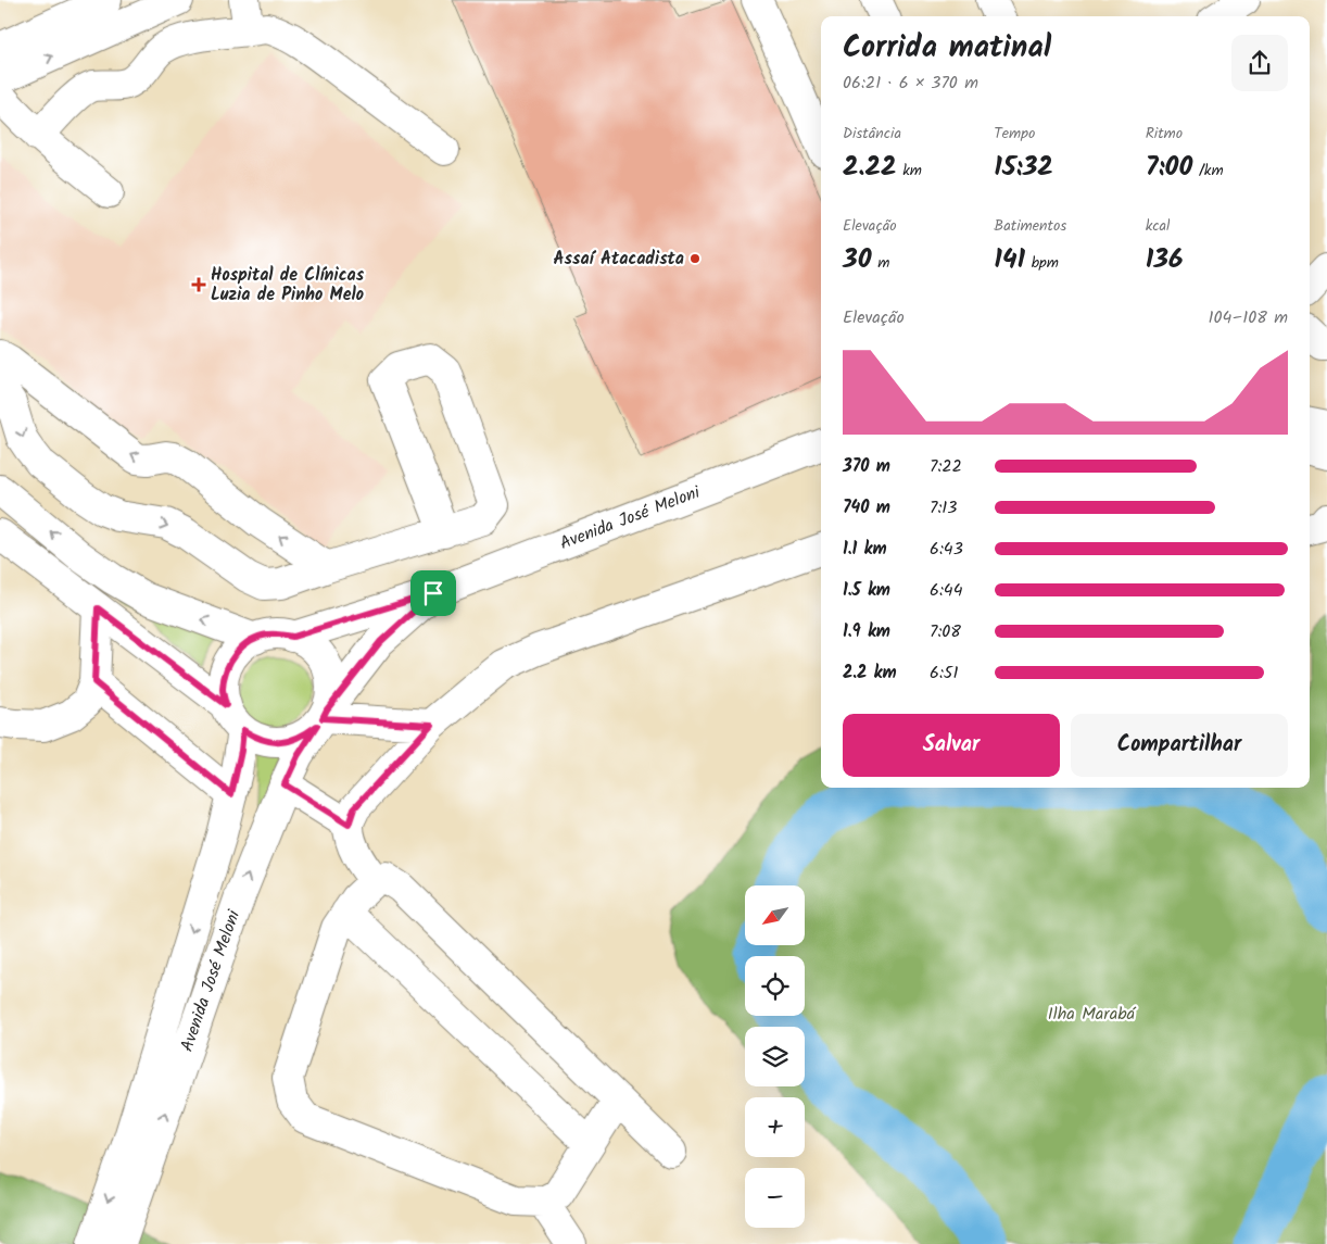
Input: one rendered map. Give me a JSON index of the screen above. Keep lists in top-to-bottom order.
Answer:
{
  "streets": {
    "main road": ["Avenida José Meloni"]
  },
  "parks": ["Ilha Marabá"],
  "places": {
    "other": ["Assaí Atacadista"],
    "health": ["Hospital de Clínicas Luzia de Pinho Melo"]
  },
  "north": "bottom left",
  "page": {
    "heading": ["Corrida matinal", "06:21 · 6 × 370 m"],
    "stats": [
      ["Distância", "2.22 km"],
      ["Tempo", "15:32"],
      ["Ritmo", "7:00 /km"],
      ["Elevação", "30 m"],
      ["Batimentos", "141 bpm"],
      ["kcal", "136"]
    ],
    "chart": ["Elevação", "104–108 m"],
    "list": [
      {
        "name": "370 m",
        "note": "7:22"
      },
      {
        "name": "740 m",
        "note": "7:13"
      },
      {
        "name": "1.1 km",
        "note": "6:43"
      },
      {
        "name": "1.5 km",
        "note": "6:44"
      },
      {
        "name": "1.9 km",
        "note": "7:08"
      },
      {
        "name": "2.2 km",
        "note": "6:51"
      }
    ],
    "buttons": ["Salvar", "Compartilhar"],
    "map_buttons": ["+", "−"]
  }
}
